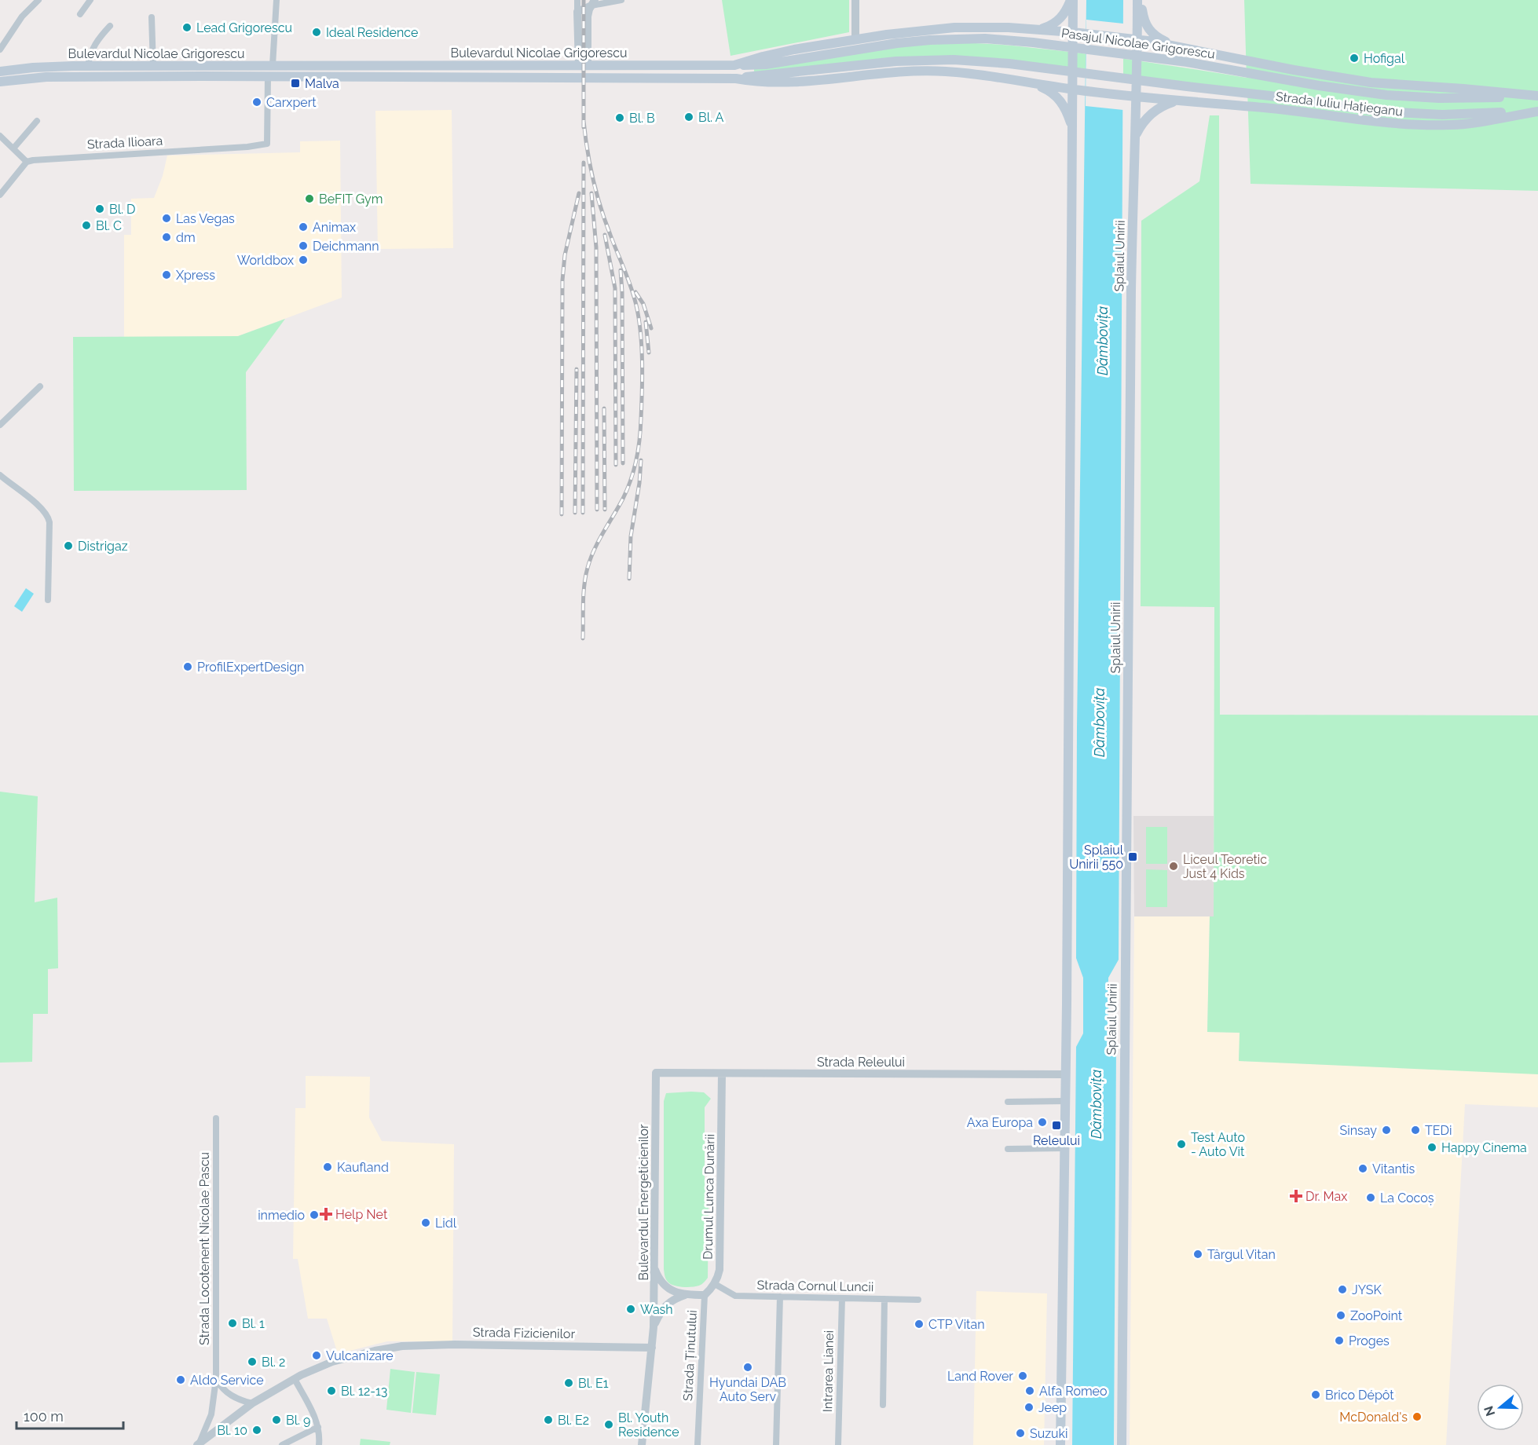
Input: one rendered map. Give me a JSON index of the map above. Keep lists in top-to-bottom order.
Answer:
{
  "streets": {
    "main road": [
      "Pasajul Nicolae Grigorescu",
      "Bulevardul Nicolae Grigorescu",
      "Strada Iuliu Hațieganu",
      "Splaiul Unirii"
    ],
    "street": [
      "Strada Ilioara",
      "Strada Releului",
      "Drumul Lunca Dunării",
      "Bulevardul Energeticienilor",
      "Strada Locotenent Nicolae Pascu",
      "Strada Cornul Luncii",
      "Strada Fizicienilor",
      "Strada Ținutului",
      "Intrarea Lianei"
    ]
  },
  "crossings": [
    ["Pasajul Nicolae Grigorescu", "Bulevardul Nicolae Grigorescu"],
    ["Pasajul Nicolae Grigorescu", "Strada Iuliu Hațieganu"],
    ["Bulevardul Nicolae Grigorescu", "Strada Iuliu Hațieganu"],
    ["Bulevardul Nicolae Grigorescu", "Strada Ilioara"],
    ["Bulevardul Nicolae Grigorescu", "Splaiul Unirii"],
    ["Strada Iuliu Hațieganu", "Splaiul Unirii"],
    ["Strada Releului", "Drumul Lunca Dunării"],
    ["Strada Releului", "Bulevardul Energeticienilor"],
    ["Drumul Lunca Dunării", "Strada Cornul Luncii"],
    ["Bulevardul Energeticienilor", "Strada Fizicienilor"],
    ["Strada Locotenent Nicolae Pascu", "Strada Fizicienilor"],
    ["Strada Cornul Luncii", "Intrarea Lianei"]
  ],
  "water": ["Dâmbovița"],
  "places": {
    "other": [
      "Lead Grigorescu",
      "Ideal Residence",
      "Hofigal",
      "Carxpert",
      "Bl. A",
      "Bl. B",
      "BeFIT Gym",
      "Bl. D",
      "Las Vegas",
      "Bl. C",
      "Animax",
      "dm",
      "Deichmann",
      "Worldbox",
      "Xpress",
      "Distrigaz",
      "ProfilExpertDesign",
      "Liceul Teoretic Just 4 Kids",
      "Axa Europa",
      "Sinsay",
      "TEDi",
      "Test Auto - Auto Vit",
      "Happy Cinema",
      "Kaufland",
      "Vitantis",
      "La Cocoș",
      "inmedio",
      "Lidl",
      "Târgul Vitan",
      "JYSK",
      "Wash",
      "ZooPoint",
      "Bl. 1",
      "CTP Vitan",
      "Proges",
      "Vulcanizare",
      "Bl. 2",
      "Hyundai DAB Auto Serv",
      "Land Rover",
      "Aldo Service",
      "Bl. E1",
      "Bl. 12-13",
      "Alfa Romeo",
      "Brico Dépôt",
      "Jeep",
      "McDonald's",
      "Bl. 9",
      "Bl. E2",
      "Bl. Youth Residence",
      "Bl. 10",
      "Suzuki"
    ],
    "transit": ["Malva", "Splaiul Unirii 550", "Releului"],
    "health": ["Dr. Max", "Help Net"]
  },
  "scale_bar": "100 m",
  "north": "left"
}
